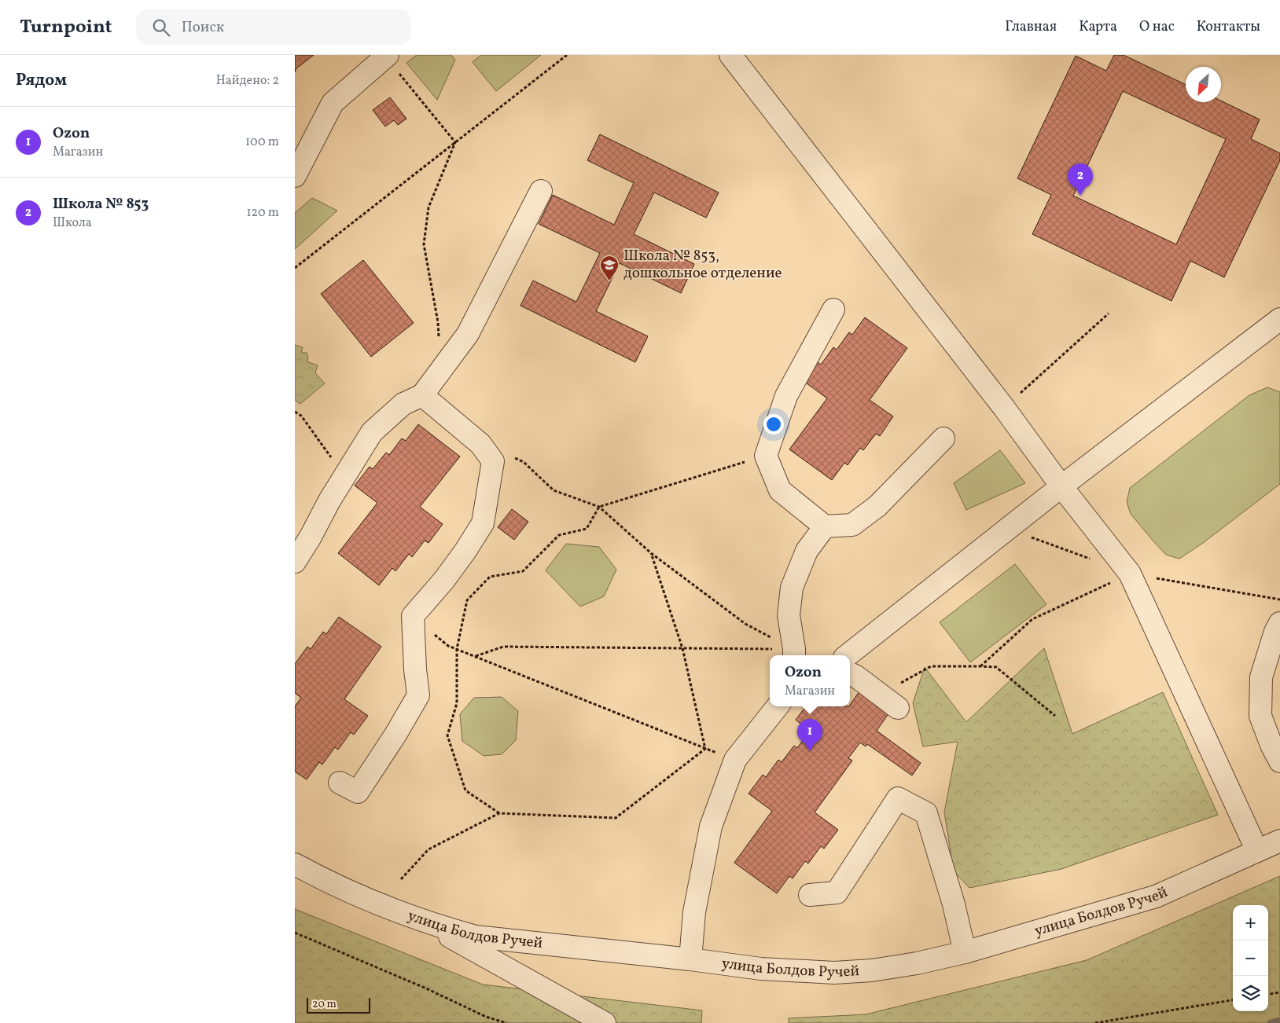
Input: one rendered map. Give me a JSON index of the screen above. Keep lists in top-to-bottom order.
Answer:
{
  "streets": {
    "street": ["улица Болдов Ручей"]
  },
  "places": {
    "school or university": ["Школа № 853, дошкольное отделение"]
  },
  "scale_bar": "20 m",
  "north": "bottom left",
  "page": {
    "header": "Turnpoint",
    "search": "Поиск",
    "nav": [
      "Главная",
      "Карта",
      "О нас",
      "Контакты"
    ],
    "heading": ["Рядом", "Найдено: 2"],
    "list": [
      {
        "mark": "1",
        "name": "Ozon",
        "note": "Магазин",
        "value": "100 m"
      },
      {
        "mark": "2",
        "name": "Школа № 853",
        "note": "Школа",
        "value": "120 m"
      }
    ],
    "pins": ["2", "1"],
    "popup": ["Ozon", "Магазин"],
    "map_buttons": ["+", "−"],
    "scale": "20 m"
  }
}
